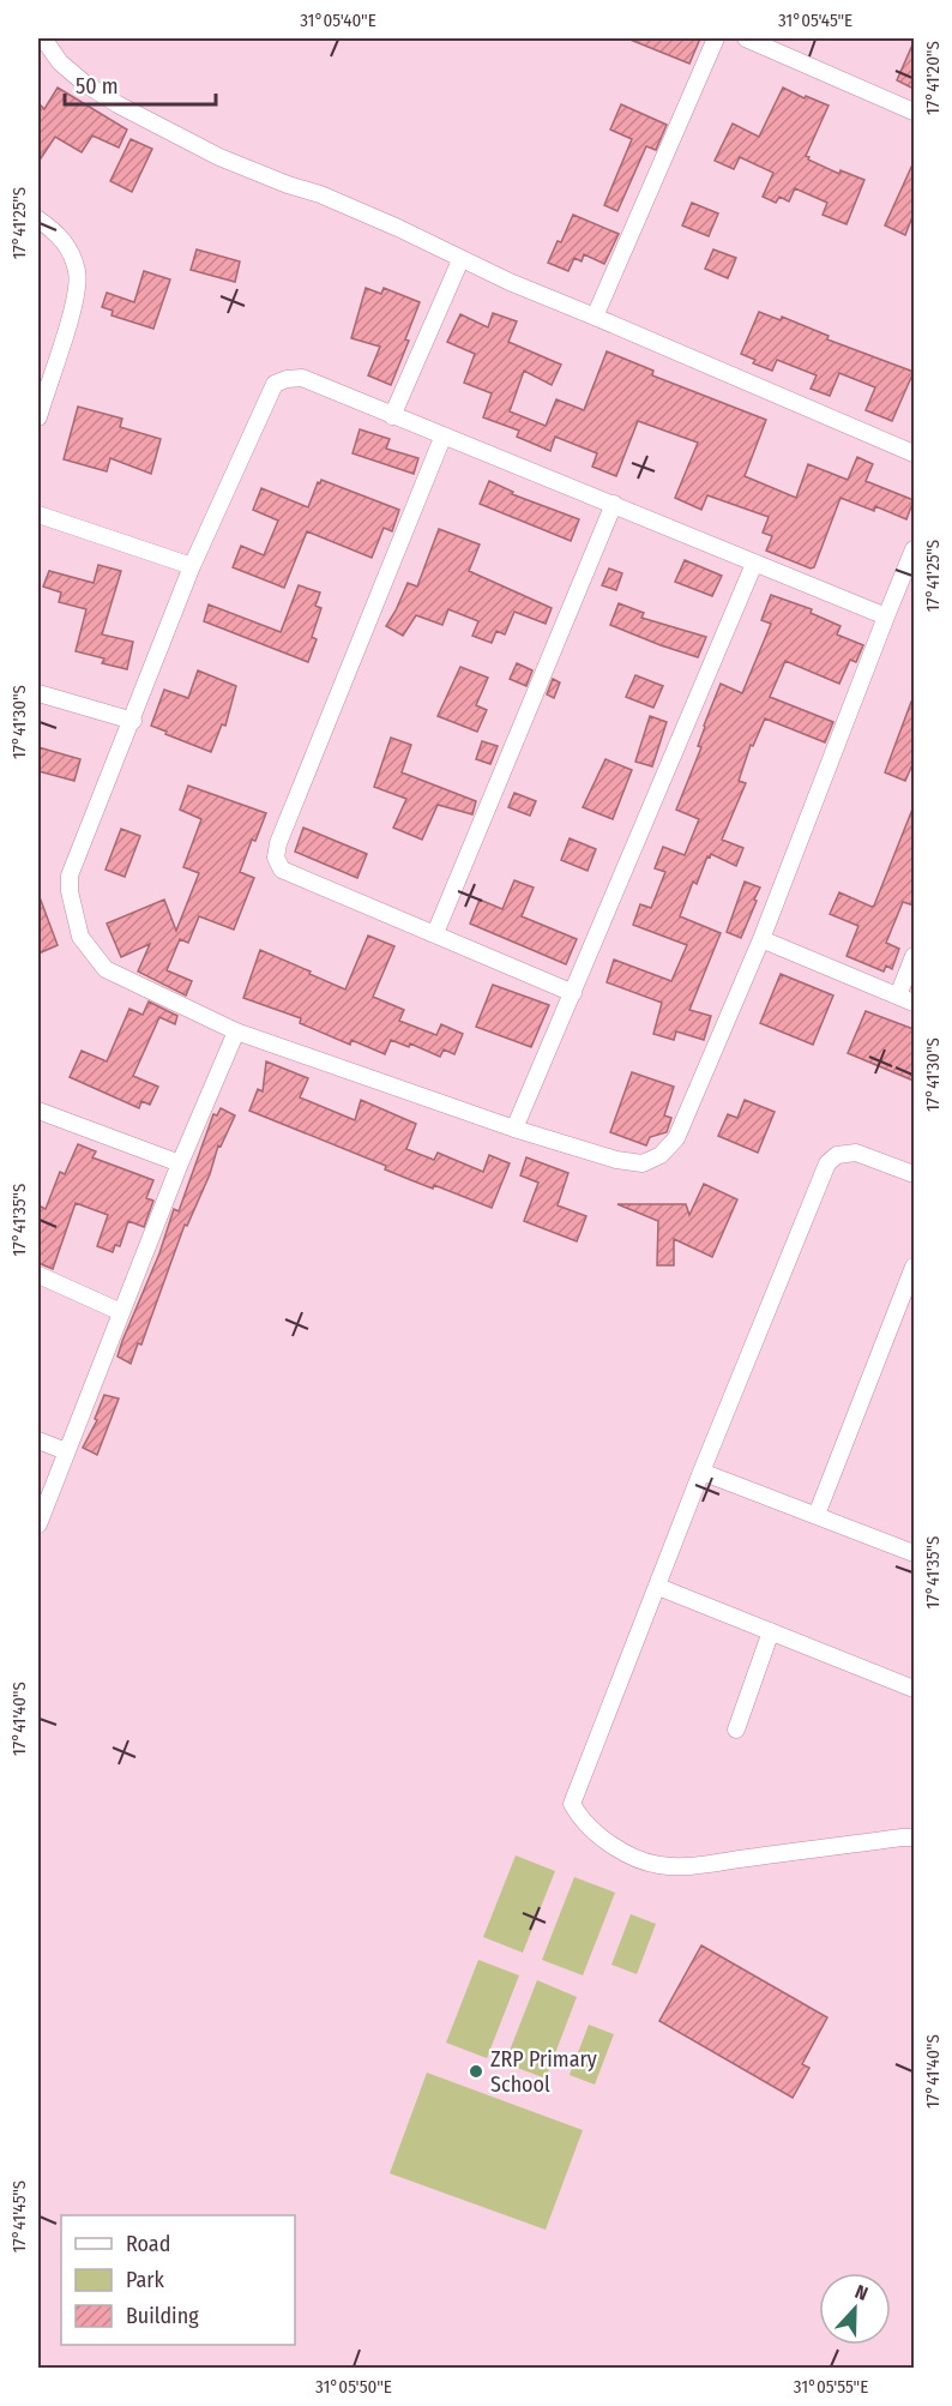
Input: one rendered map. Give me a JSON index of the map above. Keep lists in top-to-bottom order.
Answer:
{
  "places": ["ZRP Primary School"],
  "legend": ["Road", "Park", "Building"],
  "scale_bar": "50 m",
  "north": "top",
  "coordinates": [
    "31°05'40\"E",
    "31°05'45\"E",
    "17°41'20\"S",
    "17°41'25\"S",
    "17°41'30\"S",
    "17°41'35\"S",
    "17°41'40\"S",
    "17°41'45\"S",
    "31°05'50\"E",
    "31°05'55\"E"
  ]
}
